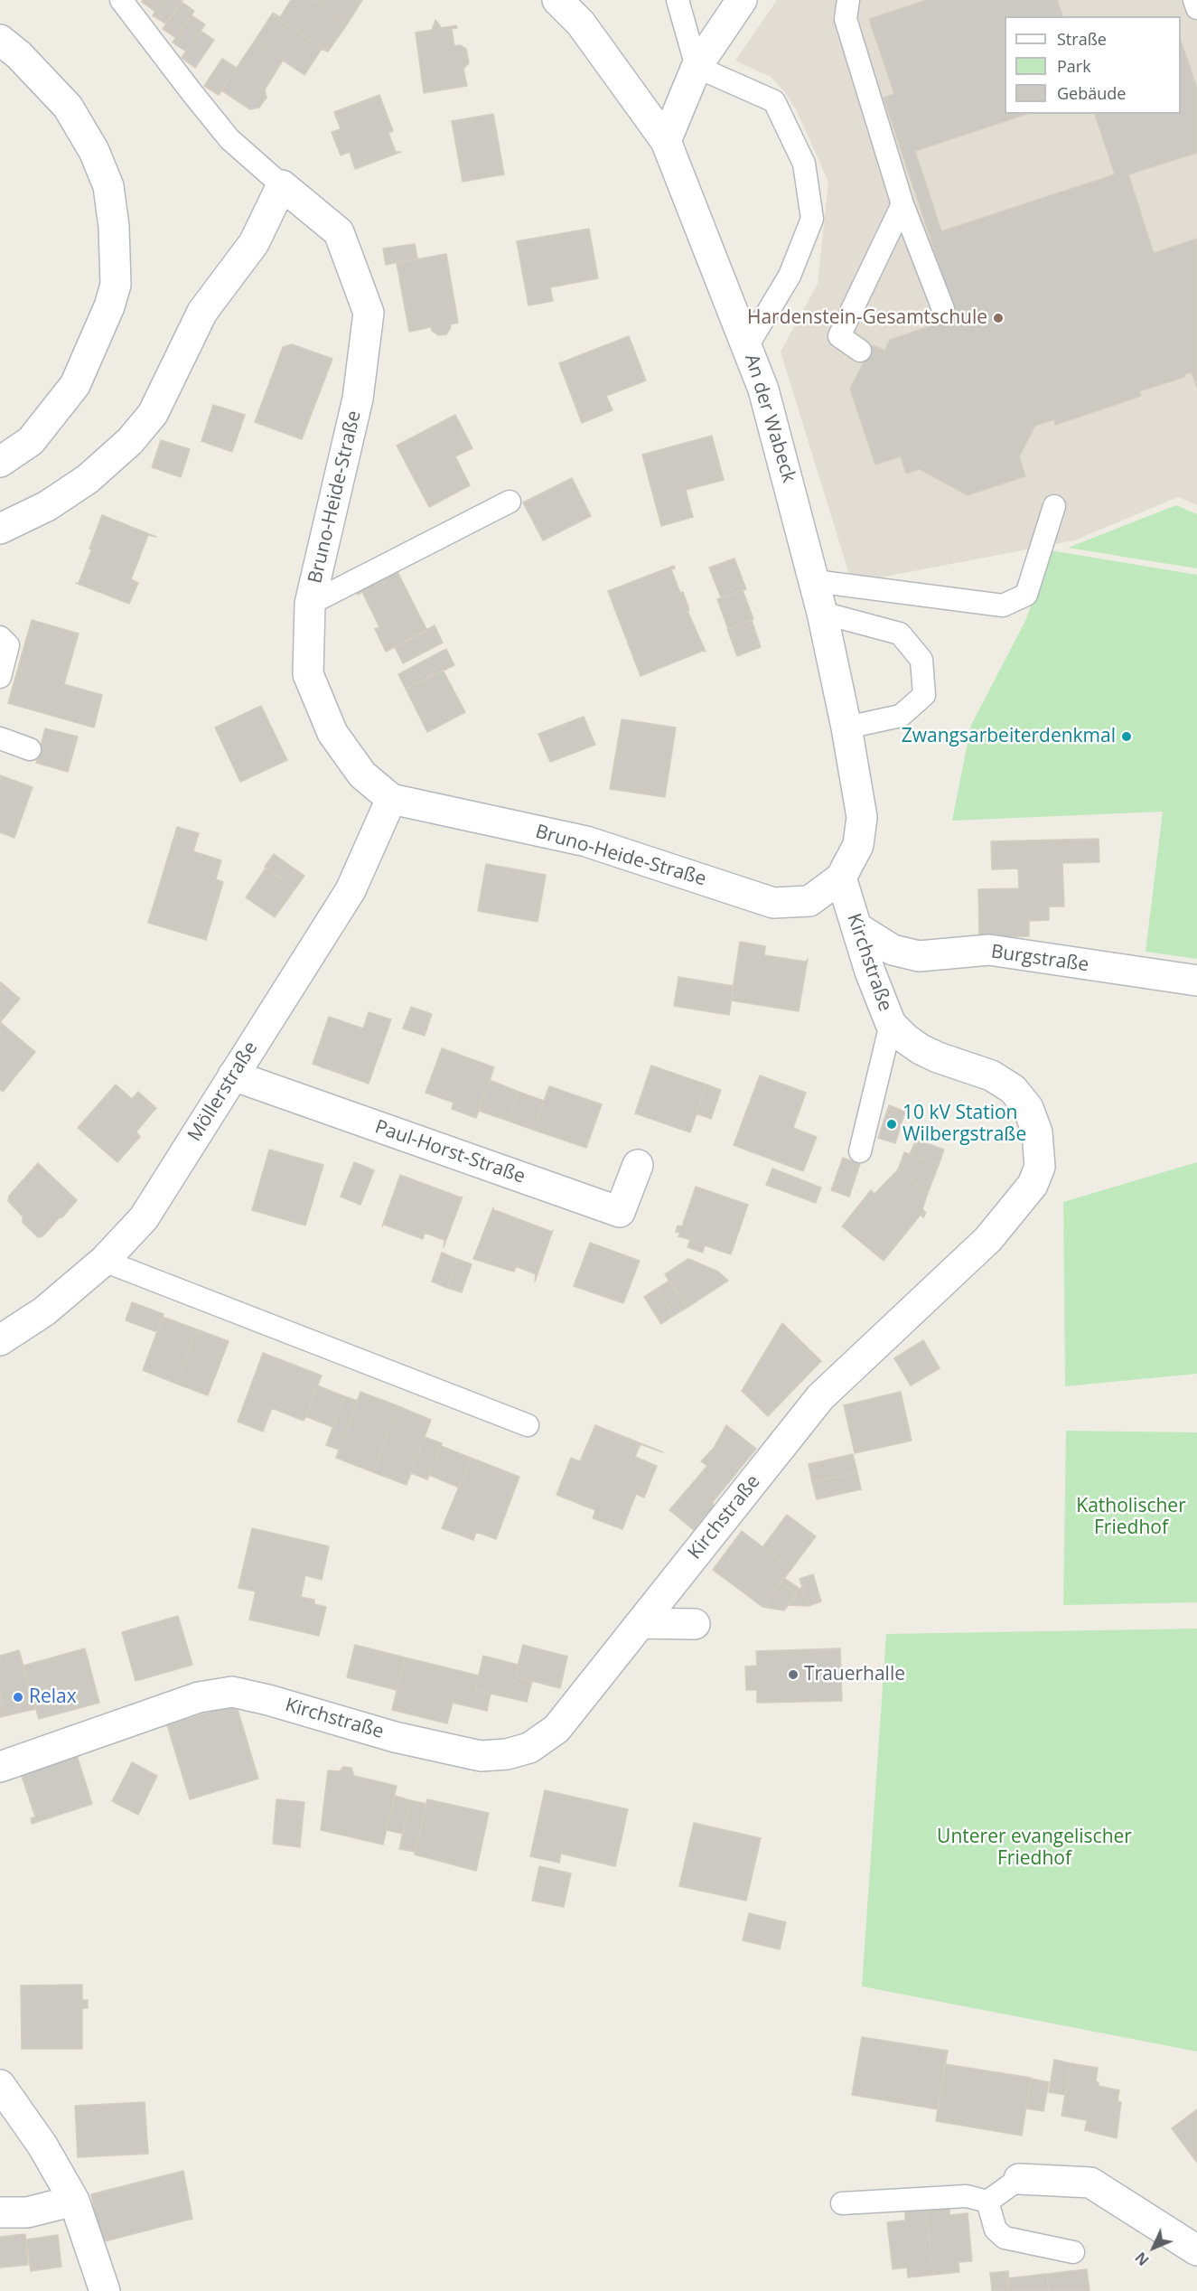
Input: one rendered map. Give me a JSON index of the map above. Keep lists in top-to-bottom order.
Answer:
{
  "streets": {
    "street": [
      "An der Wabeck",
      "Bruno-Heide-Straße",
      "Burgstraße",
      "Kirchstraße",
      "Möllerstraße",
      "Paul-Horst-Straße"
    ]
  },
  "crossings": [
    ["An der Wabeck", "Bruno-Heide-Straße"],
    ["An der Wabeck", "Kirchstraße"],
    ["Bruno-Heide-Straße", "Kirchstraße"],
    ["Bruno-Heide-Straße", "Möllerstraße"],
    ["Burgstraße", "Kirchstraße"],
    ["Möllerstraße", "Paul-Horst-Straße"]
  ],
  "parks": ["Katholischer Friedhof", "Unterer evangelischer Friedhof"],
  "places": [
    "Hardenstein-Gesamtschule",
    "Zwangsarbeiterdenkmal",
    "10 kV Station Wilbergstraße",
    "Trauerhalle",
    "Relax"
  ],
  "legend": ["Straße", "Park", "Gebäude"],
  "north": "bottom left"
}
